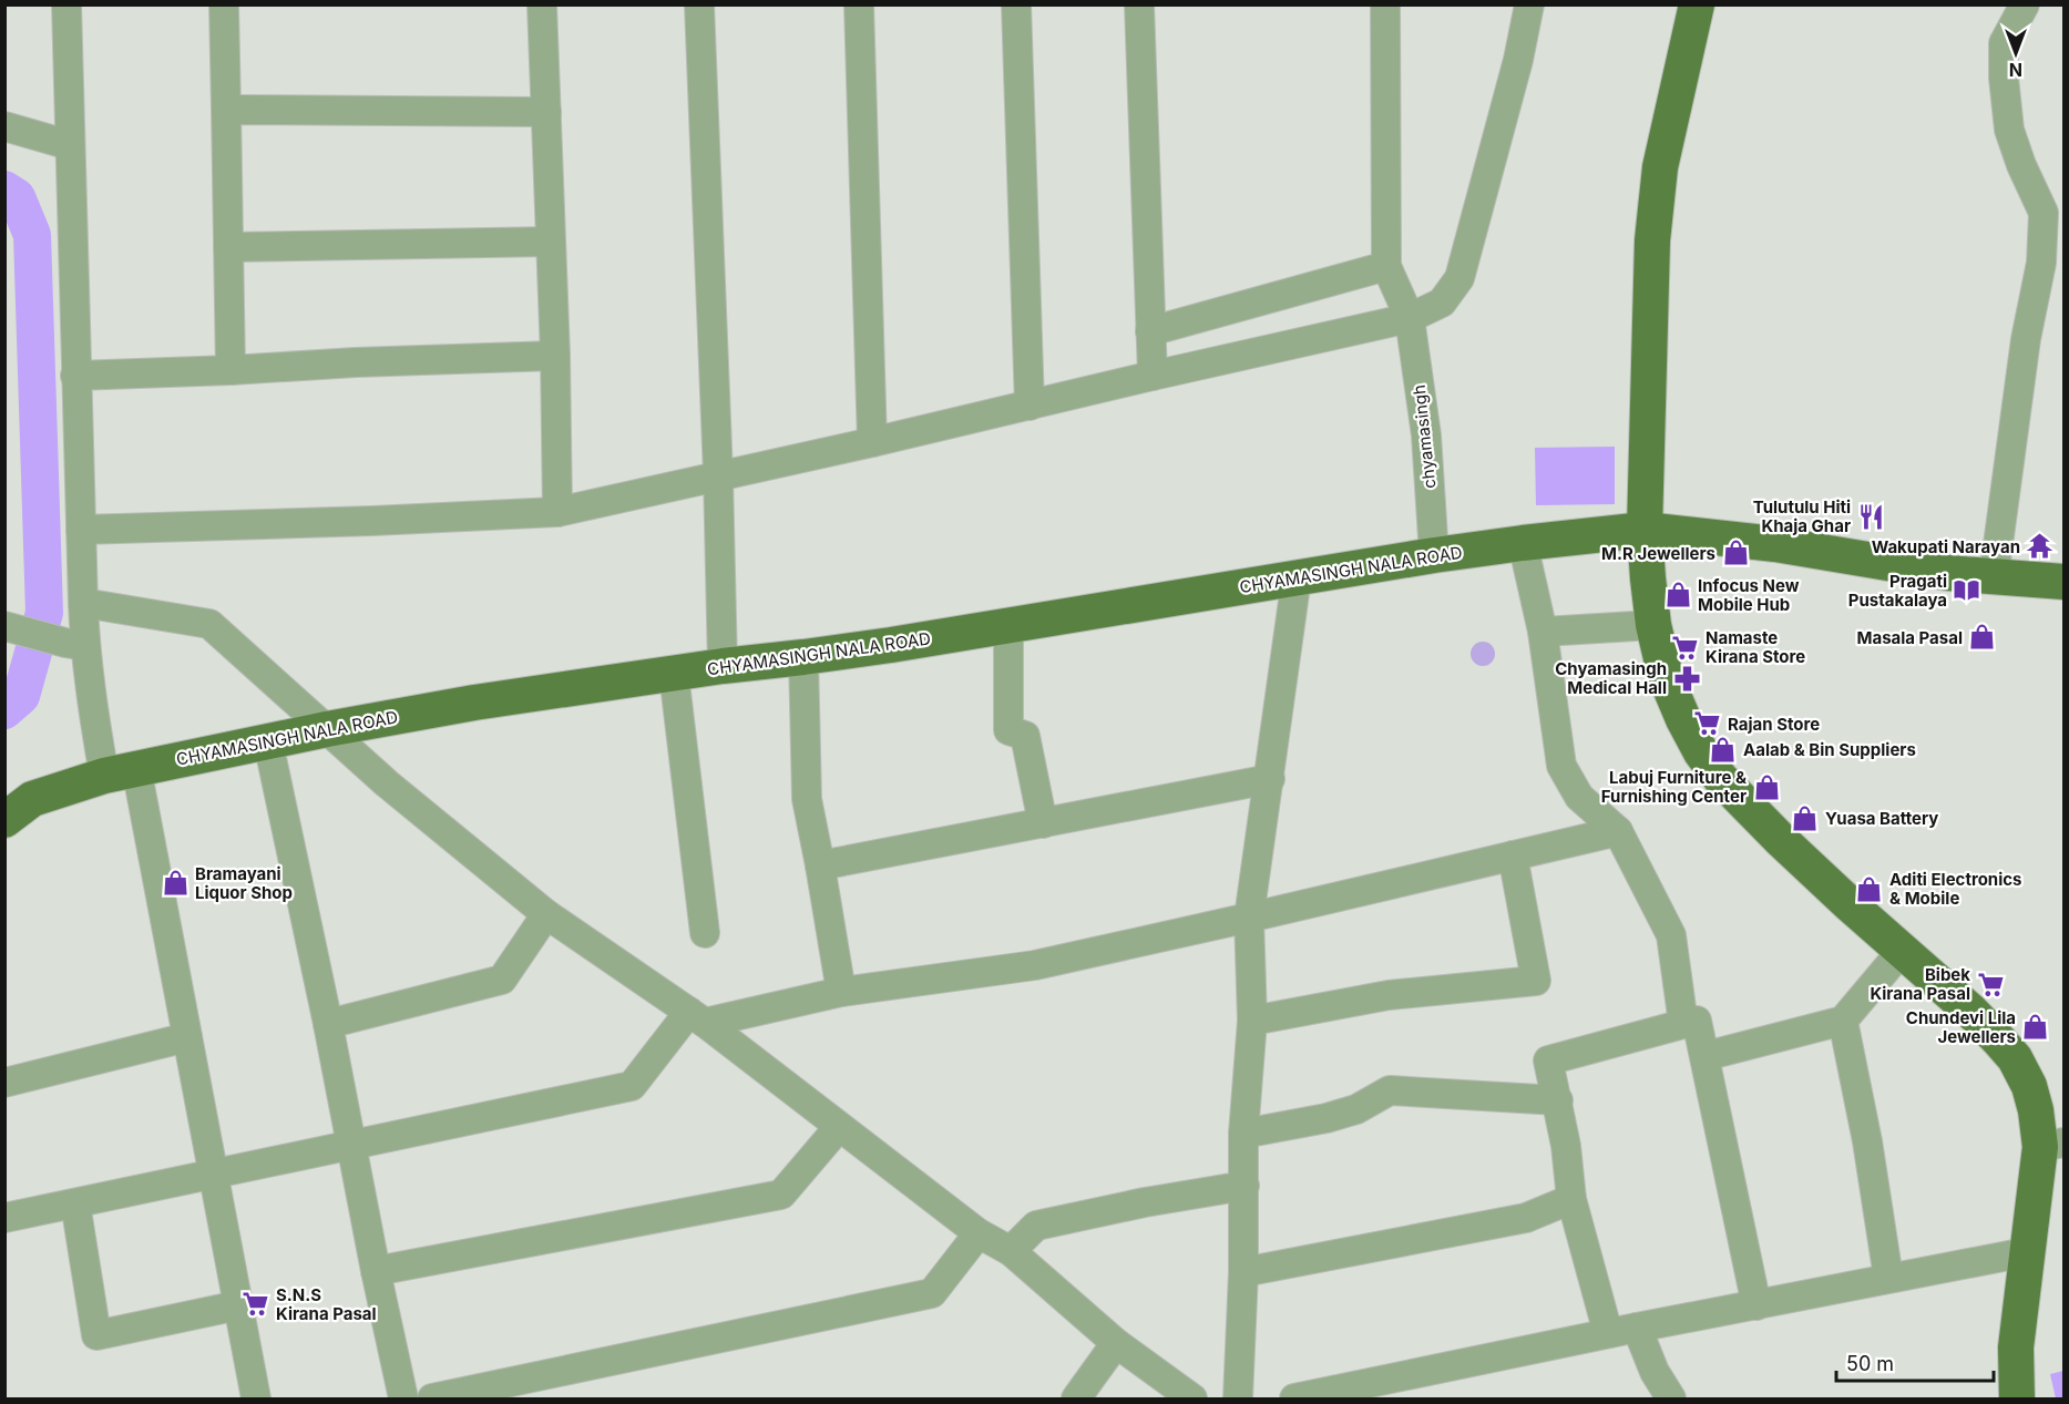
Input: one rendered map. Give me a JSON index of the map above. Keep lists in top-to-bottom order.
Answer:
{
  "streets": {
    "main road": ["CHYAMASINGH NALA ROAD"],
    "street": ["chyamasingh"]
  },
  "crossings": [
    ["chyamasingh", "CHYAMASINGH NALA ROAD"]
  ],
  "places": {
    "restaurant": ["Tulutulu Hiti Khaja Ghar"],
    "temple": ["Wakupati Narayan"],
    "shop": [
      "M.R Jewellers",
      "Infocus New Mobile Hub",
      "Masala Pasal",
      "Aalab & Bin Suppliers",
      "Labuj Furniture & Furnishing Center",
      "Yuasa Battery",
      "Bramayani Liquor Shop",
      "Aditi Electronics & Mobile",
      "Chundevi Lila Jewellers"
    ],
    "library": ["Pragati Pustakalaya"],
    "supermarket": [
      "Namaste Kirana Store",
      "Rajan Store",
      "Bibek Kirana Pasal",
      "S.N.S Kirana Pasal"
    ],
    "pharmacy": ["Chyamasingh Medical Hall"]
  },
  "scale_bar": "50 m",
  "north": "bottom"
}
